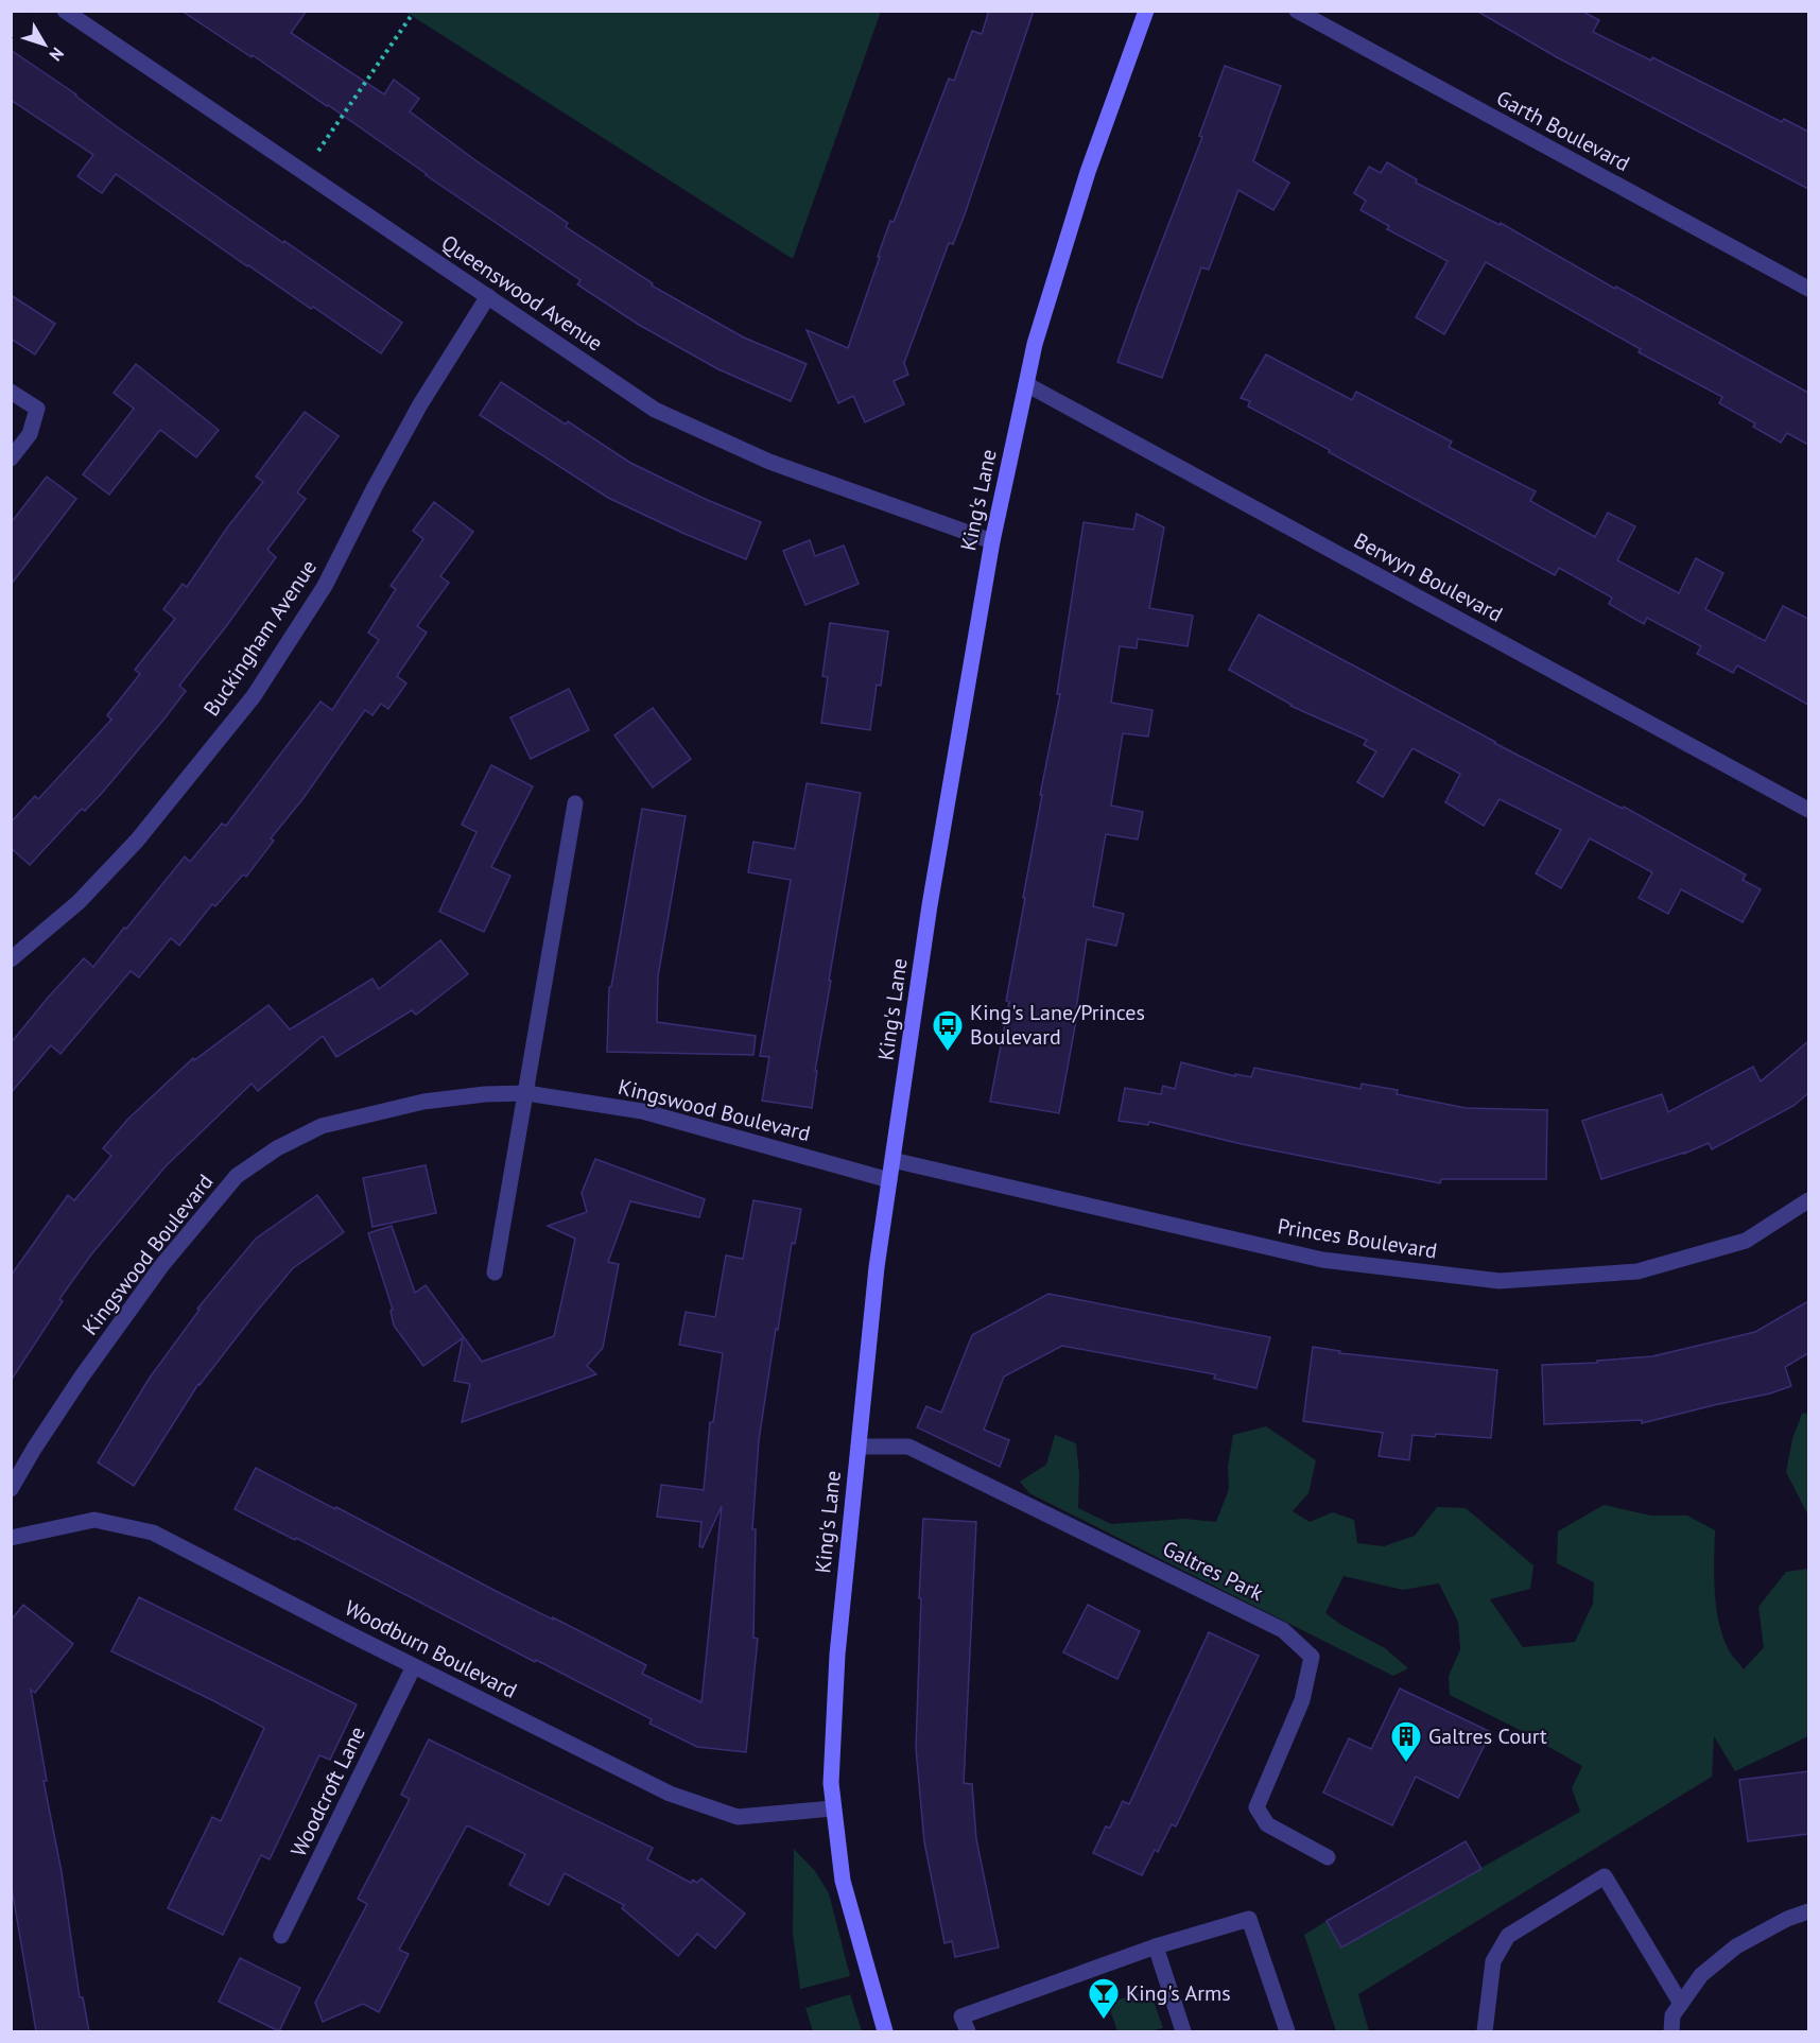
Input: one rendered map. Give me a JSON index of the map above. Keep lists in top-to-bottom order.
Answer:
{
  "streets": {
    "street": [
      "Garth Boulevard",
      "Queenswood Avenue",
      "King's Lane",
      "Berwyn Boulevard",
      "Buckingham Avenue",
      "Kingswood Boulevard",
      "Princes Boulevard",
      "Galtres Park",
      "Woodburn Boulevard",
      "Woodcroft Lane"
    ]
  },
  "crossings": [
    ["Queenswood Avenue", "King's Lane"],
    ["Queenswood Avenue", "Buckingham Avenue"],
    ["King's Lane", "Berwyn Boulevard"],
    ["King's Lane", "Kingswood Boulevard"],
    ["King's Lane", "Princes Boulevard"],
    ["King's Lane", "Galtres Park"],
    ["King's Lane", "Woodburn Boulevard"],
    ["Woodburn Boulevard", "Woodcroft Lane"]
  ],
  "places": {
    "bus stop": ["King's Lane/Princes Boulevard"],
    "building": ["Galtres Court"],
    "bar": ["King's Arms"]
  },
  "north": "bottom right"
}
